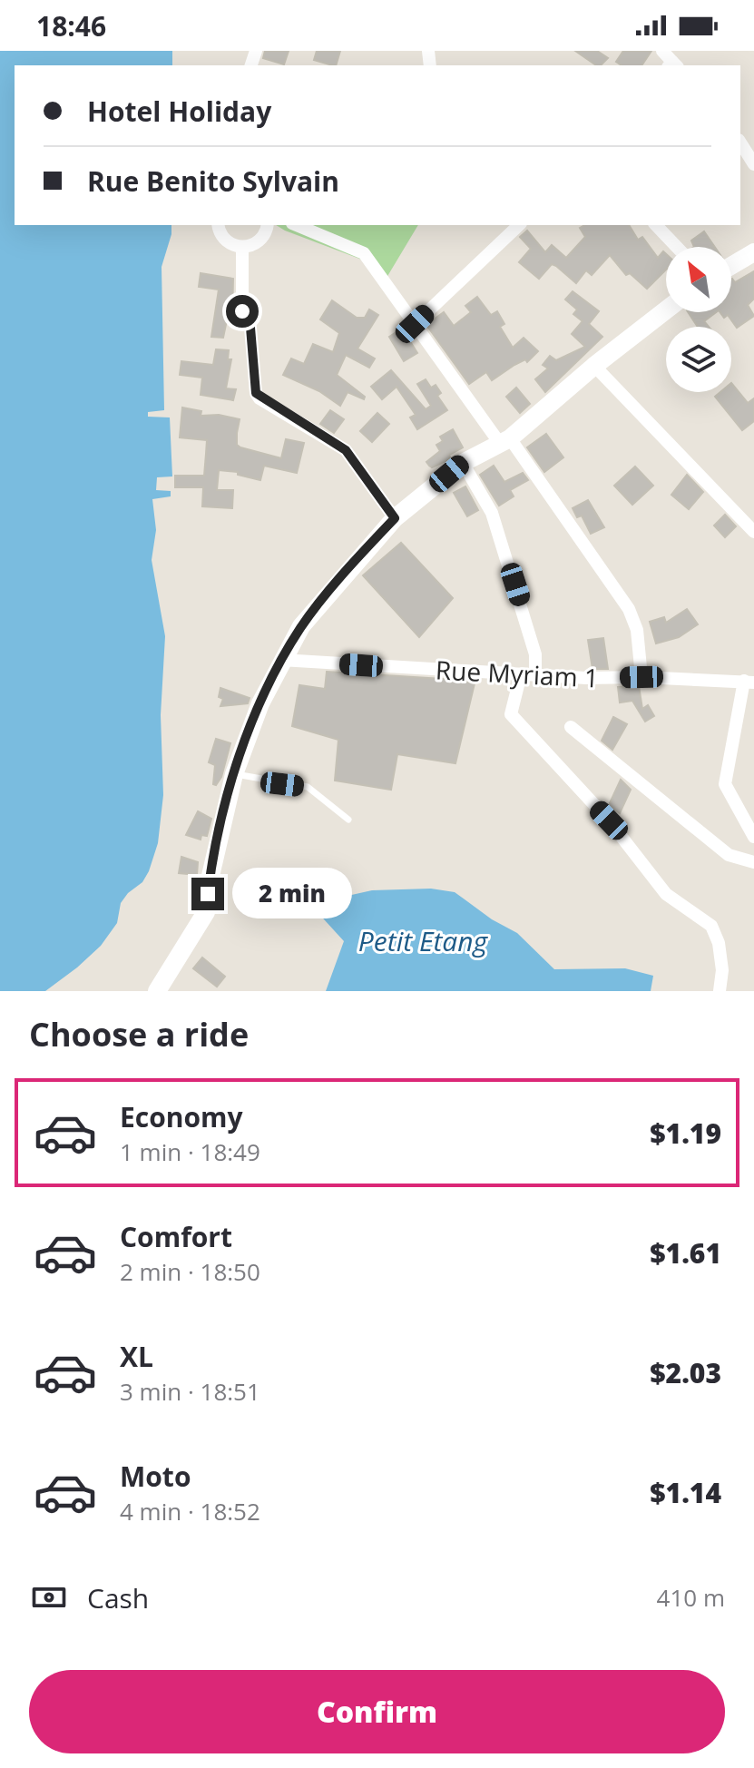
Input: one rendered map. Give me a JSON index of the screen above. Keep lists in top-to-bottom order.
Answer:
{
  "streets": {
    "street": ["Rue Myriam 1"]
  },
  "water": ["Petit Etang"],
  "north": "top left",
  "page": {
    "status": "18:46",
    "banner": ["Hotel Holiday", "Rue Benito Sylvain"],
    "bubble": "2 min",
    "heading": "Choose a ride",
    "list": [
      {
        "name": "Economy",
        "note": "1 min · 18:49",
        "value": "$1.19"
      },
      {
        "name": "Comfort",
        "note": "2 min · 18:50",
        "value": "$1.61"
      },
      {
        "name": "XL",
        "note": "3 min · 18:51",
        "value": "$2.03"
      },
      {
        "name": "Moto",
        "note": "4 min · 18:52",
        "value": "$1.14"
      }
    ],
    "pay": ["Cash", "410 m"],
    "buttons": "Confirm"
  }
}
